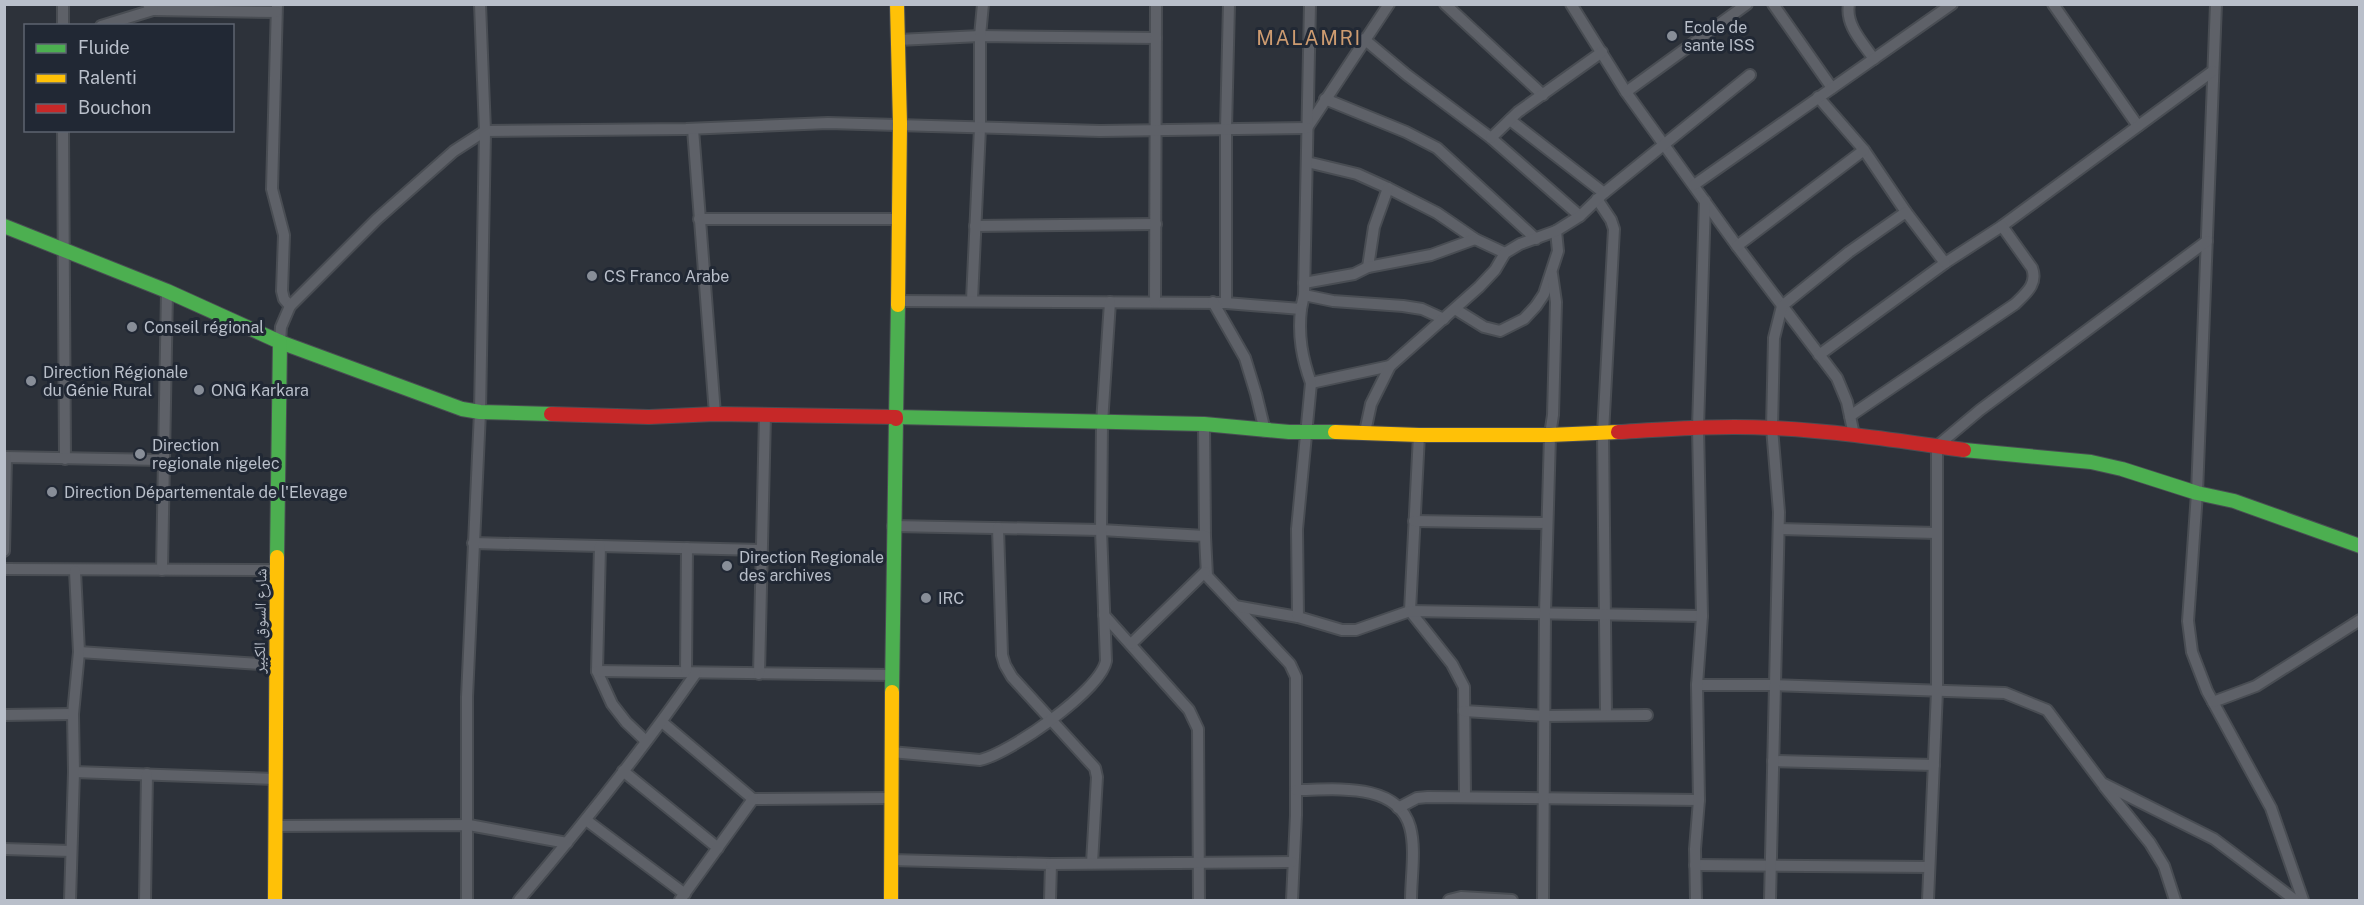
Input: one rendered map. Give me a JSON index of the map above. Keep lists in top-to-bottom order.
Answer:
{
  "streets": {
    "street": ["شارع السوق الكبير"]
  },
  "districts": ["MALAMRI"],
  "places": [
    "Ecole de sante ISS",
    "CS Franco Arabe",
    "Conseil régional",
    "Direction Régionale du Génie Rural",
    "ONG Karkara",
    "Direction regionale nigelec",
    "Direction Départementale de l'Elevage",
    "Direction Regionale des archives",
    "IRC"
  ],
  "legend": ["Fluide", "Ralenti", "Bouchon"]
}
